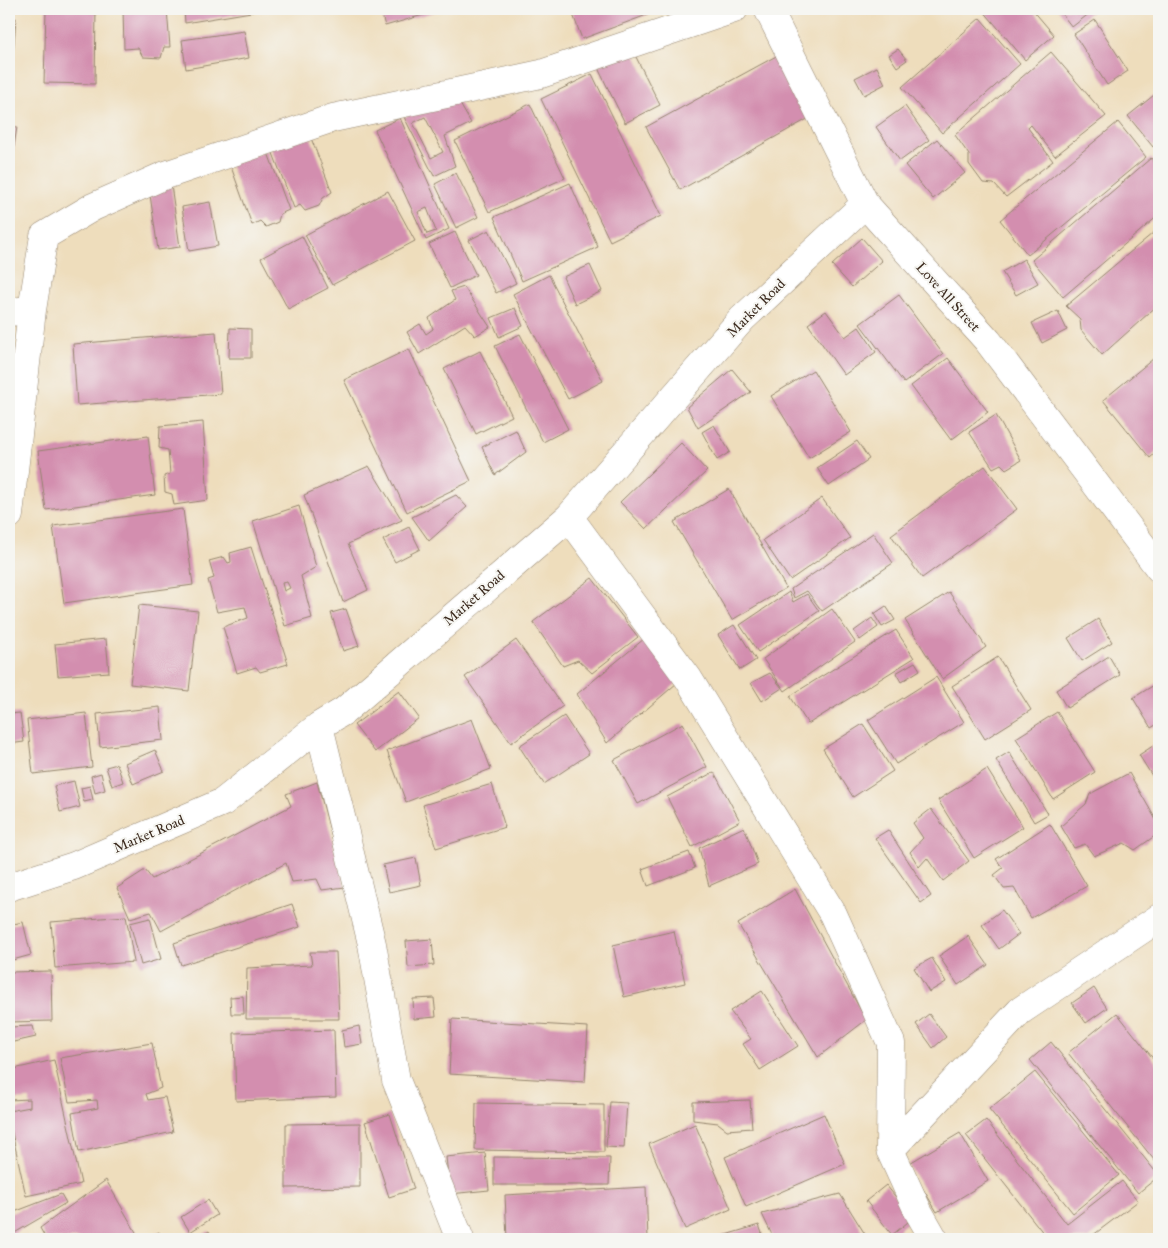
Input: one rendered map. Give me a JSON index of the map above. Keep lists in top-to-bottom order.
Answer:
{
  "streets": {
    "street": ["Love All Street", "Market Road"]
  },
  "crossings": [
    ["Love All Street", "Market Road"]
  ]
}
